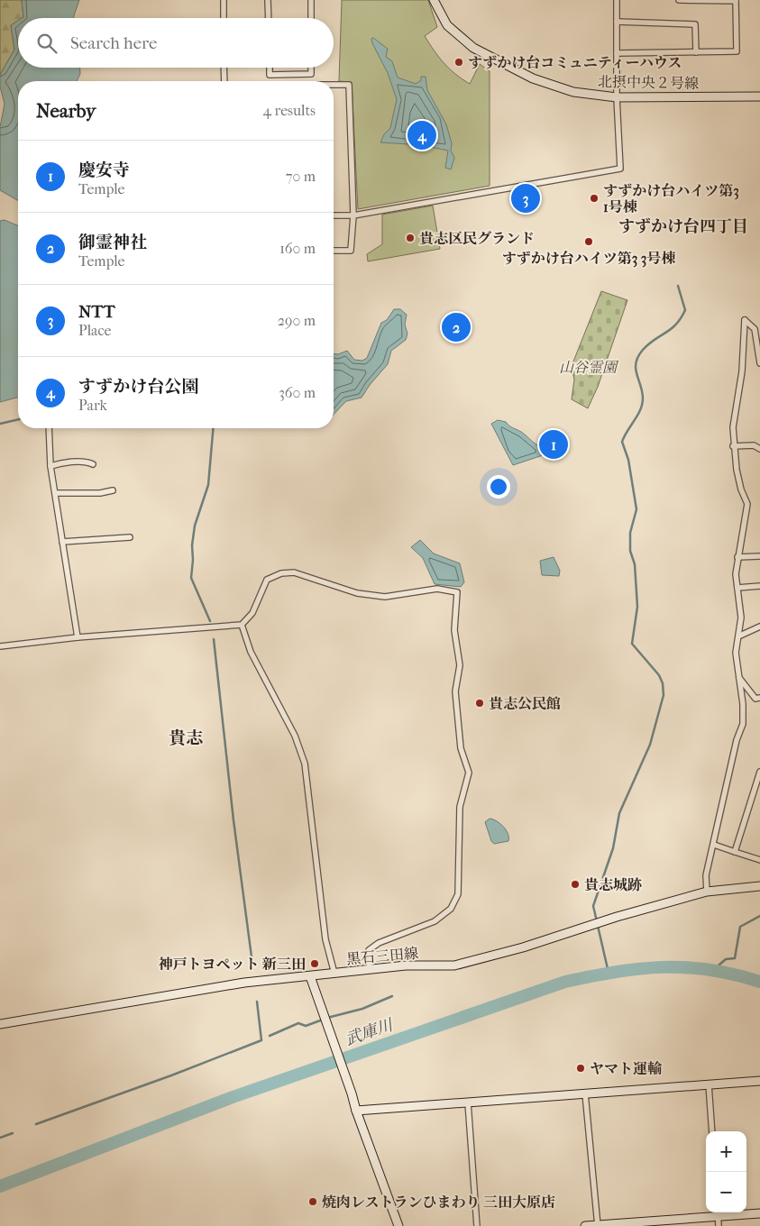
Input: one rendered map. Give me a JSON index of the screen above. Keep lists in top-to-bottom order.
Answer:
{
  "streets": {
    "street": ["北摂中央２号線", "黒石三田線"]
  },
  "districts": ["すずかけ台四丁目", "貴志"],
  "water": ["武庫川"],
  "parks": ["山谷霊園"],
  "places": [
    "すずかけ台コミュニティーハウス",
    "すずかけ台ハイツ第3 1号棟",
    "貴志区民グランド",
    "すずかけ台ハイツ第3 3号棟",
    "貴志公民館",
    "貴志城跡",
    "神戸トヨペット 新三田",
    "ヤマト運輸",
    "焼肉レストランひまわり 三田大原店"
  ],
  "page": {
    "search": "Search here",
    "heading": ["Nearby", "4 results"],
    "pins": [
      "4",
      "3",
      "2",
      "1"
    ],
    "list": [
      {
        "mark": "1",
        "name": "慶安寺",
        "note": "Temple",
        "value": "70 m"
      },
      {
        "mark": "2",
        "name": "御霊神社",
        "note": "Temple",
        "value": "160 m"
      },
      {
        "mark": "3",
        "name": "NTT",
        "note": "Place",
        "value": "290 m"
      },
      {
        "mark": "4",
        "name": "すずかけ台公園",
        "note": "Park",
        "value": "360 m"
      }
    ],
    "map_buttons": ["+", "−"]
  }
}
